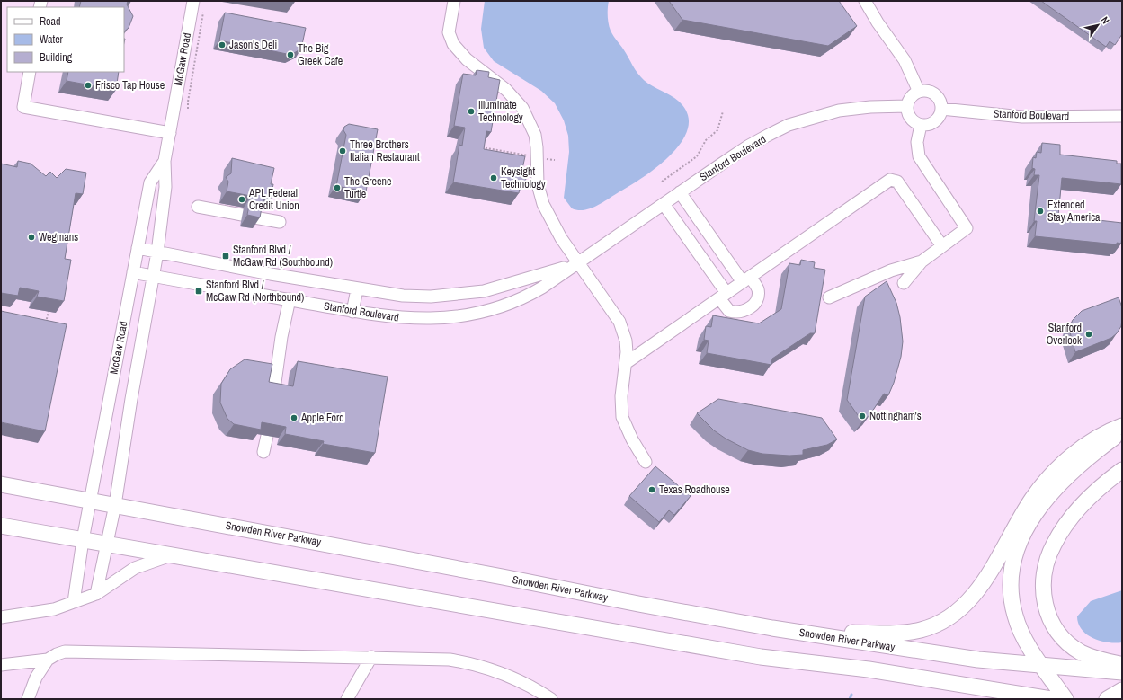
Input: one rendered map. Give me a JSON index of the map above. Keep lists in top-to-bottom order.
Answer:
{
  "streets": {
    "main road": ["Snowden River Parkway"],
    "street": ["McGaw Road", "Stanford Boulevard"]
  },
  "crossings": [
    ["McGaw Road", "Stanford Boulevard"],
    ["McGaw Road", "Snowden River Parkway"]
  ],
  "places": {
    "other": [
      "Jason's Deli",
      "The Big Greek Cafe",
      "Frisco Tap House",
      "Illuminate Technology",
      "Three Brothers Italian Restaurant",
      "Keysight Technology",
      "The Greene Turtle",
      "APL Federal Credit Union",
      "Extended Stay America",
      "Wegmans",
      "Stanford Overlook",
      "Nottingham's",
      "Apple Ford",
      "Texas Roadhouse"
    ],
    "transit": ["Stanford Blvd / McGaw Rd (Southbound)", "Stanford Blvd / McGaw Rd (Northbound)"]
  },
  "legend": ["Road", "Water", "Building"],
  "north": "top right"
}
